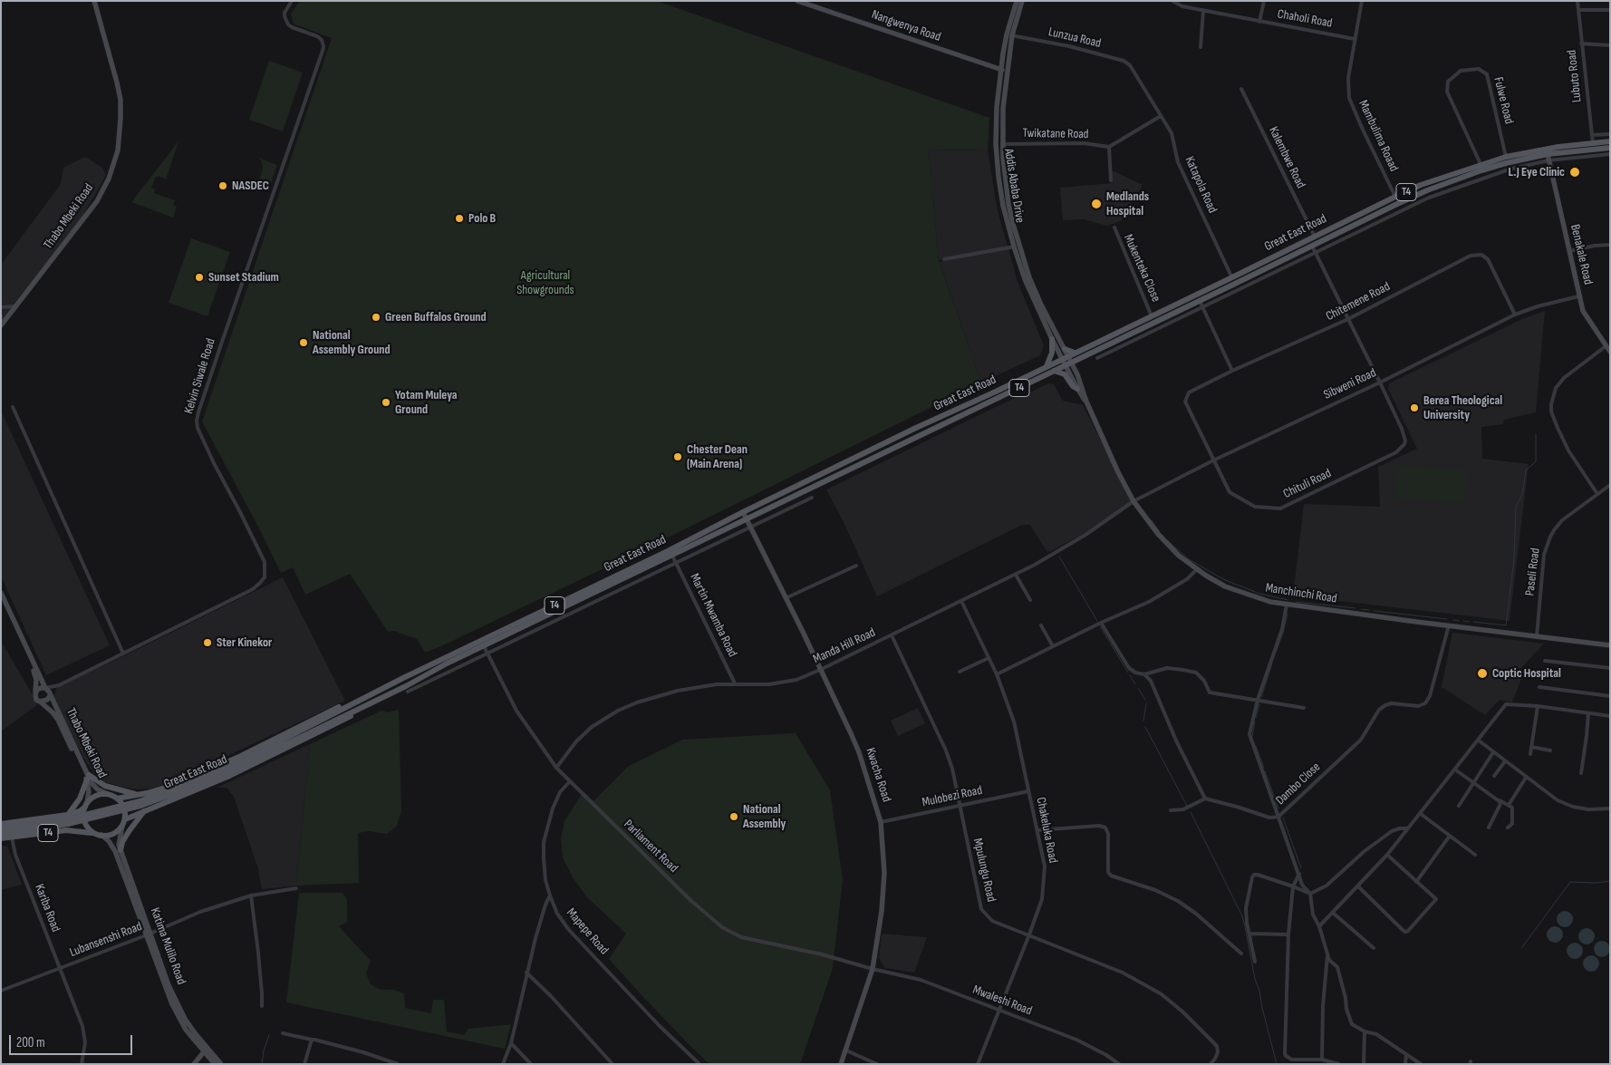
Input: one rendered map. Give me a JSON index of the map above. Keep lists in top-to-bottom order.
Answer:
{
  "streets": {
    "main road": [
      "Nangwenya Road",
      "Addis Ababa Drive",
      "T4",
      "Thabo Mbeki Road",
      "Great East Road",
      "Benakale Road",
      "Manchinchi Road",
      "Kwacha Road",
      "Katima Mulilo Road"
    ],
    "street": [
      "Chaholi Road",
      "Lunzua Road",
      "Lubuto Road",
      "Fulwe Road",
      "Twikatane Road",
      "Mambulima Roaad",
      "Kalembwe Road",
      "Katapola Road",
      "Mukenteka Close",
      "Chitemene Road",
      "Kelvin Siwale Road",
      "Sibweni Road",
      "Chituli Road",
      "Paseli Road",
      "Martin Mwamba Road",
      "Manda Hill Road",
      "Dambo Close",
      "Mulobezi Road",
      "Chakeluka Road",
      "Parliament Road",
      "Mpulungu Road",
      "Kariba Road",
      "Mapepe Road",
      "Lubansenshi Road",
      "Mwaleshi Road"
    ]
  },
  "crossings": [
    ["Chaholi Road", "Mambulima Roaad"],
    ["Nangwenya Road", "Addis Ababa Drive"],
    ["Lunzua Road", "Katapola Road"],
    ["Lunzua Road", "Addis Ababa Drive"],
    ["Lubuto Road", "Great East Road"],
    ["Fulwe Road", "Great East Road"],
    ["Twikatane Road", "Addis Ababa Drive"],
    ["Mambulima Roaad", "Great East Road"],
    ["Kalembwe Road", "Great East Road"],
    ["Katapola Road", "Great East Road"],
    ["Addis Ababa Drive", "Great East Road"],
    ["Addis Ababa Drive", "Manchinchi Road"],
    ["T4", "Thabo Mbeki Road"],
    ["T4", "Great East Road"],
    ["T4", "Kariba Road"],
    ["T4", "Katima Mulilo Road"],
    ["Thabo Mbeki Road", "Great East Road"],
    ["Thabo Mbeki Road", "Kelvin Siwale Road"],
    ["Thabo Mbeki Road", "Katima Mulilo Road"],
    ["Great East Road", "Benakale Road"],
    ["Great East Road", "Mukenteka Close"],
    ["Great East Road", "Manchinchi Road"],
    ["Great East Road", "Martin Mwamba Road"],
    ["Great East Road", "Kwacha Road"],
    ["Great East Road", "Parliament Road"],
    ["Great East Road", "Katima Mulilo Road"],
    ["Benakale Road", "Sibweni Road"],
    ["Chitemene Road", "Sibweni Road"],
    ["Chitemene Road", "Chituli Road"],
    ["Sibweni Road", "Chituli Road"],
    ["Sibweni Road", "Manchinchi Road"],
    ["Sibweni Road", "Manda Hill Road"],
    ["Paseli Road", "Manchinchi Road"],
    ["Manchinchi Road", "Manda Hill Road"],
    ["Manchinchi Road", "Dambo Close"],
    ["Martin Mwamba Road", "Manda Hill Road"],
    ["Manda Hill Road", "Kwacha Road"],
    ["Manda Hill Road", "Chakeluka Road"],
    ["Manda Hill Road", "Parliament Road"],
    ["Manda Hill Road", "Mpulungu Road"],
    ["Kwacha Road", "Mulobezi Road"],
    ["Kwacha Road", "Parliament Road"],
    ["Kwacha Road", "Mwaleshi Road"],
    ["Mulobezi Road", "Chakeluka Road"],
    ["Mulobezi Road", "Mpulungu Road"],
    ["Chakeluka Road", "Mpulungu Road"],
    ["Chakeluka Road", "Mwaleshi Road"],
    ["Parliament Road", "Mapepe Road"],
    ["Parliament Road", "Mwaleshi Road"],
    ["Kariba Road", "Lubansenshi Road"],
    ["Lubansenshi Road", "Katima Mulilo Road"]
  ],
  "parks": ["Agricultural Showgrounds"],
  "places": [
    "L.J Eye Clinic",
    "NASDEC",
    "Medlands Hospital",
    "Polo B",
    "Sunset Stadium",
    "Green Buffalos Ground",
    "National Assembly Ground",
    "Yotam Muleya Ground",
    "Berea Theological University",
    "Chester Dean (Main Arena)",
    "Ster Kinekor",
    "Coptic Hospital",
    "National Assembly"
  ],
  "scale_bar": "200 m"
}
